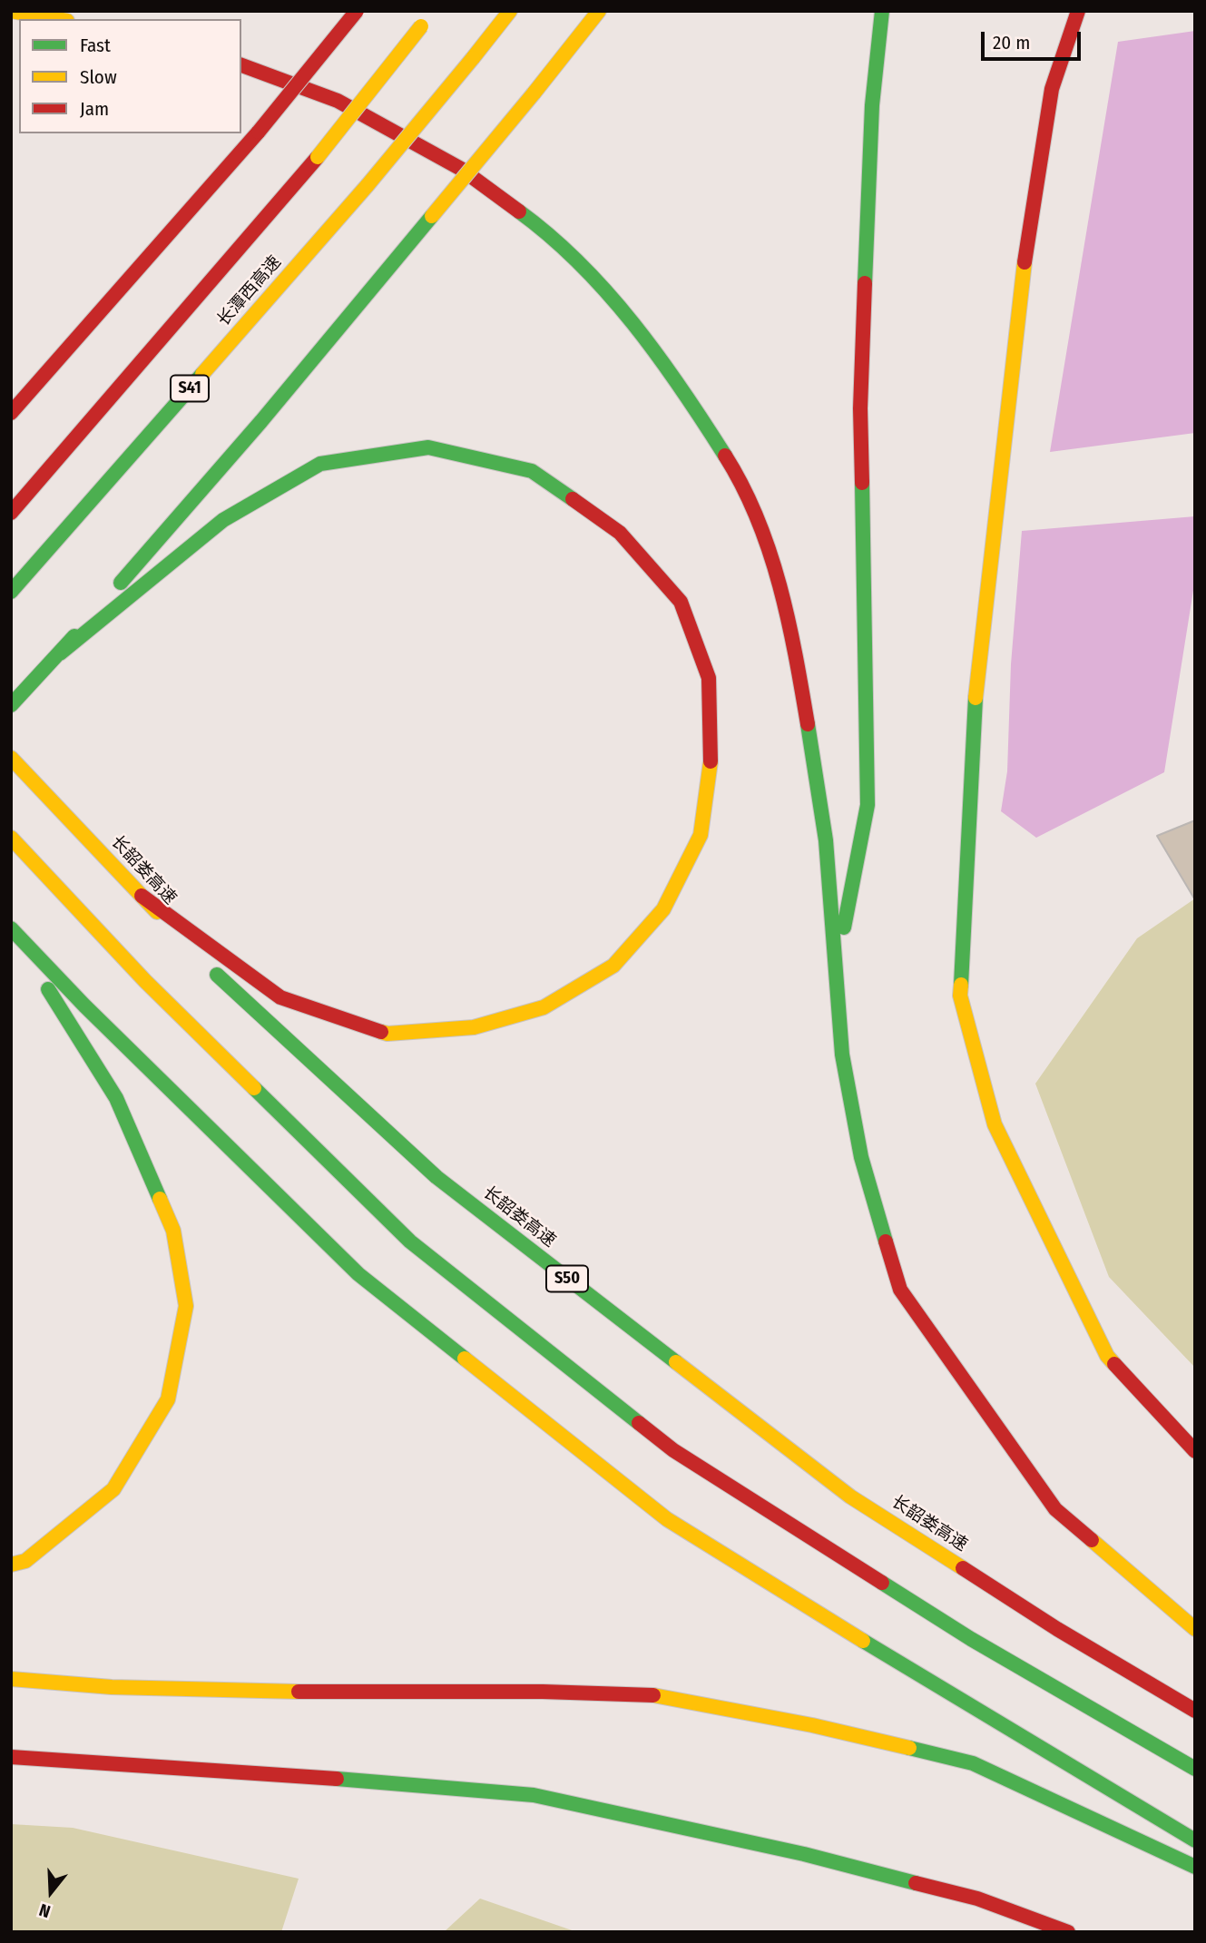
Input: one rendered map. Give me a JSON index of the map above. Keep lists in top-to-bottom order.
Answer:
{
  "streets": {
    "highway": [
      "长潭西高速",
      "S41",
      "长韶娄高速",
      "S50"
    ]
  },
  "legend": ["Fast", "Slow", "Jam"],
  "scale_bar": "20 m",
  "north": "bottom"
}
